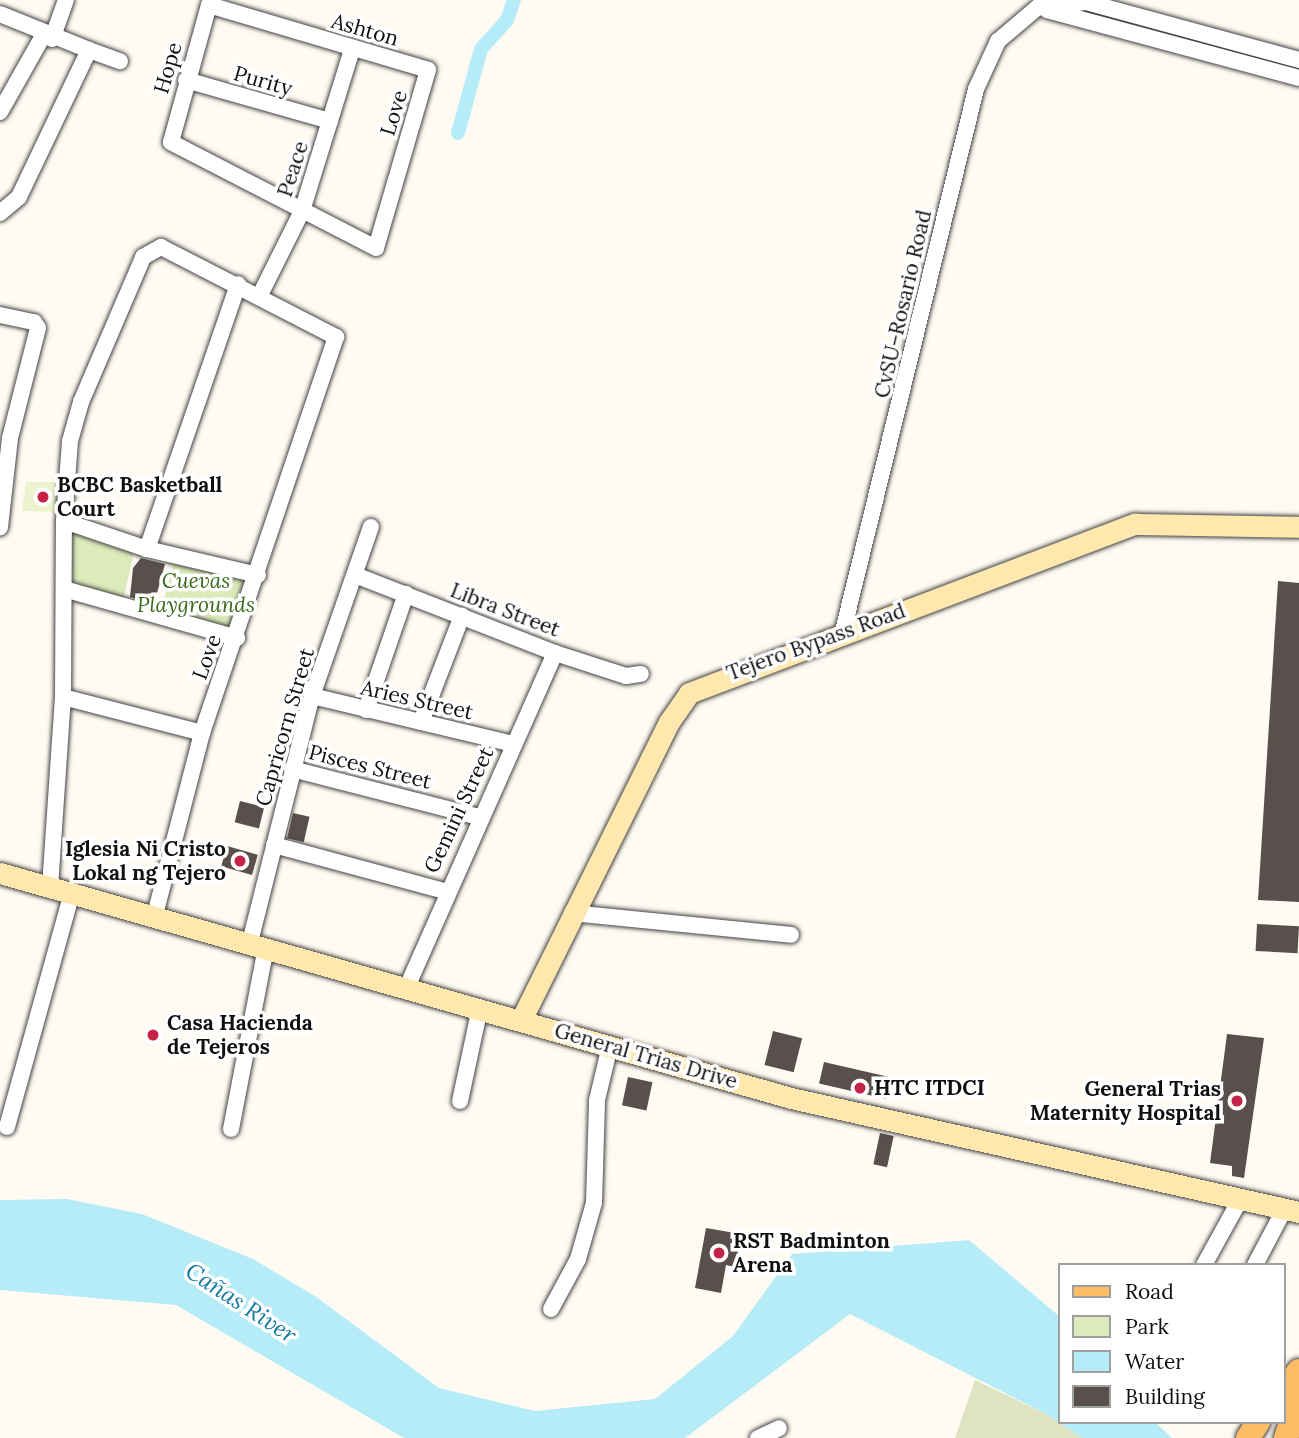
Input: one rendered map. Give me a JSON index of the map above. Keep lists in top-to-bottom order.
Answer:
{
  "streets": {
    "main road": ["Tejero Bypass Road", "General Trias Drive"],
    "street": [
      "Ashton",
      "Hope",
      "Purity",
      "Love",
      "Peace",
      "CvSU–Rosario Road",
      "Libra Street",
      "Aries Street",
      "Capricorn Street",
      "Pisces Street",
      "Gemini Street"
    ]
  },
  "crossings": [
    ["Ashton", "Hope"],
    ["Ashton", "Love"],
    ["Ashton", "Peace"],
    ["Hope", "Purity"],
    ["Hope", "Love"],
    ["Hope", "Peace"],
    ["Purity", "Peace"],
    ["Love", "Peace"],
    ["Love", "General Trias Drive"],
    ["CvSU–Rosario Road", "Tejero Bypass Road"],
    ["Libra Street", "Capricorn Street"],
    ["Libra Street", "Gemini Street"],
    ["Tejero Bypass Road", "General Trias Drive"],
    ["Aries Street", "Capricorn Street"],
    ["Aries Street", "Gemini Street"],
    ["Capricorn Street", "Pisces Street"],
    ["Capricorn Street", "General Trias Drive"],
    ["Pisces Street", "Gemini Street"],
    ["Gemini Street", "General Trias Drive"]
  ],
  "water": ["Cañas River"],
  "parks": ["Cuevas Playgrounds"],
  "places": [
    "BCBC Basketball Court",
    "Iglesia Ni Cristo Lokal ng Tejero",
    "Casa Hacienda de Tejeros",
    "HTC ITDCI",
    "General Trias Maternity Hospital",
    "RST Badminton Arena"
  ],
  "legend": [
    "Road",
    "Park",
    "Water",
    "Building"
  ]
}
